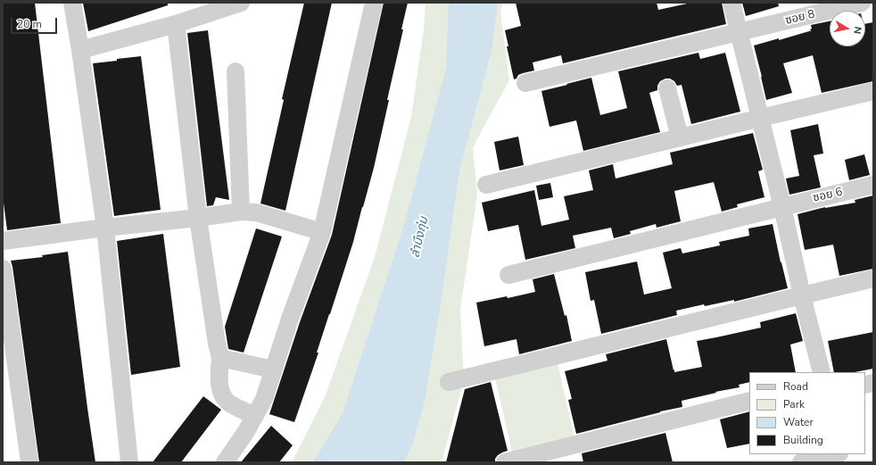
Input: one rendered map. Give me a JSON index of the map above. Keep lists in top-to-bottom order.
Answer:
{
  "streets": {
    "street": ["ซอย 8", "ซอย 6"]
  },
  "water": ["ลำบึงกุ่ม"],
  "legend": [
    "Road",
    "Park",
    "Water",
    "Building"
  ],
  "scale_bar": "20 m",
  "north": "right"
}
